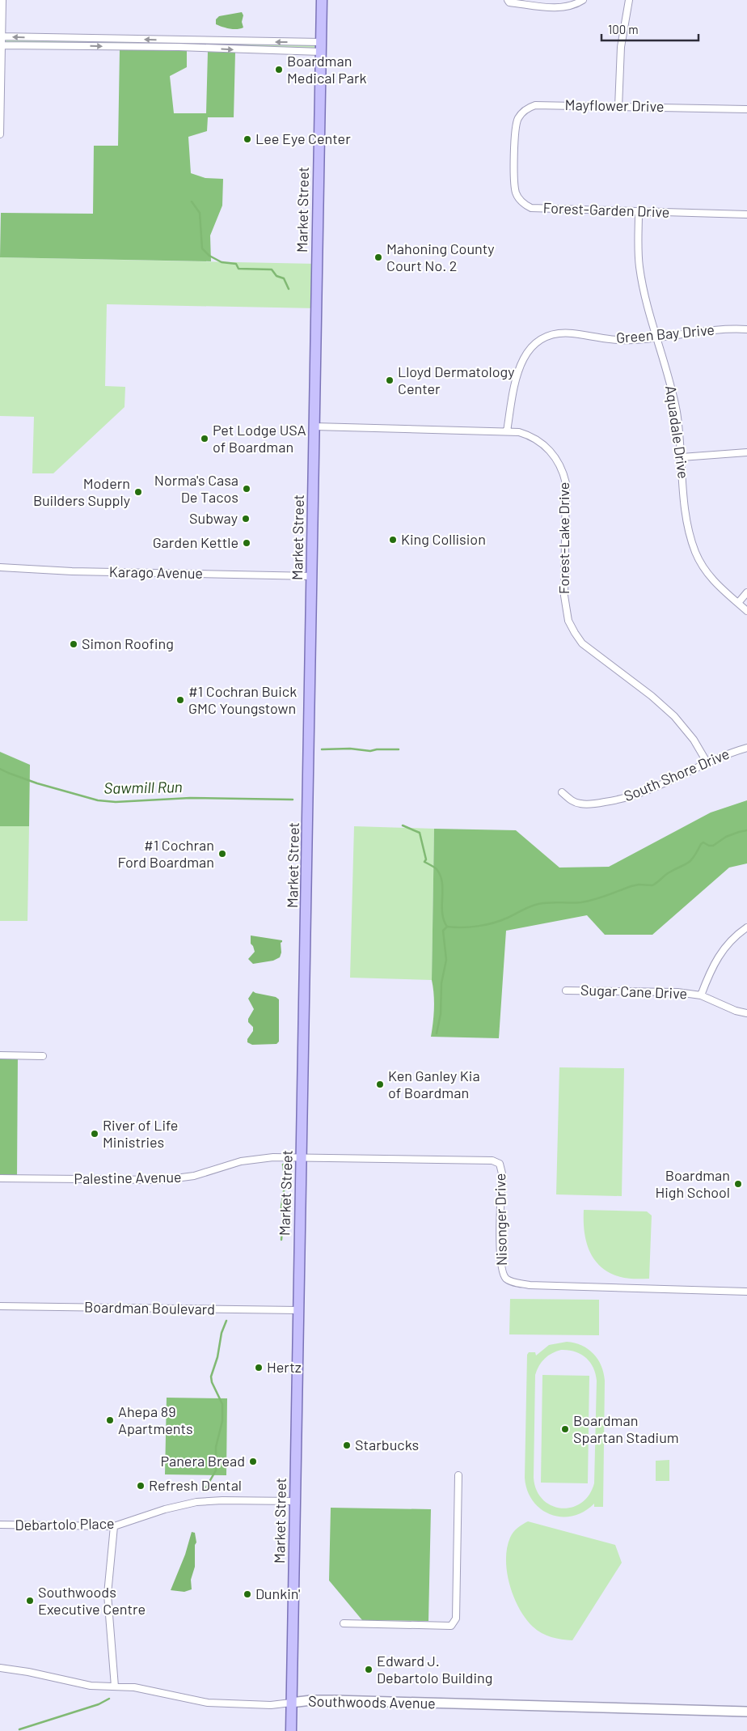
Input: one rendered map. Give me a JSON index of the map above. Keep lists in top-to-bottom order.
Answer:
{
  "streets": {
    "main road": ["Market Street"],
    "street": [
      "Mayflower Drive",
      "Forest-Garden Drive",
      "Green Bay Drive",
      "Aquadale Drive",
      "Forest-Lake Drive",
      "Karago Avenue",
      "South Shore Drive",
      "Sugar Cane Drive",
      "Palestine Avenue",
      "Nisonger Drive",
      "Boardman Boulevard",
      "Debartolo Place",
      "Southwoods Avenue"
    ]
  },
  "crossings": [
    ["Mayflower Drive", "Forest-Garden Drive"],
    ["Market Street", "Forest-Lake Drive"],
    ["Market Street", "Karago Avenue"],
    ["Market Street", "Palestine Avenue"],
    ["Market Street", "Nisonger Drive"],
    ["Market Street", "Boardman Boulevard"],
    ["Market Street", "Debartolo Place"],
    ["Market Street", "Southwoods Avenue"],
    ["Forest-Garden Drive", "Aquadale Drive"],
    ["Green Bay Drive", "Aquadale Drive"],
    ["Green Bay Drive", "Forest-Lake Drive"],
    ["Forest-Lake Drive", "South Shore Drive"],
    ["Palestine Avenue", "Nisonger Drive"]
  ],
  "water": ["Sawmill Run"],
  "places": [
    "Boardman Medical Park",
    "Lee Eye Center",
    "Mahoning County Court No. 2",
    "Lloyd Dermatology Center",
    "Pet Lodge USA of Boardman",
    "Norma's Casa De Tacos",
    "Modern Builders Supply",
    "Subway",
    "King Collision",
    "Garden Kettle",
    "Simon Roofing",
    "#1 Cochran Buick GMC Youngstown",
    "#1 Cochran Ford Boardman",
    "Ken Ganley Kia of Boardman",
    "River of Life Ministries",
    "Boardman High School",
    "Hertz",
    "Ahepa 89 Apartments",
    "Boardman Spartan Stadium",
    "Starbucks",
    "Panera Bread",
    "Refresh Dental",
    "Dunkin'",
    "Southwoods Executive Centre",
    "Edward J. Debartolo Building"
  ],
  "scale_bar": "100 m"
}
